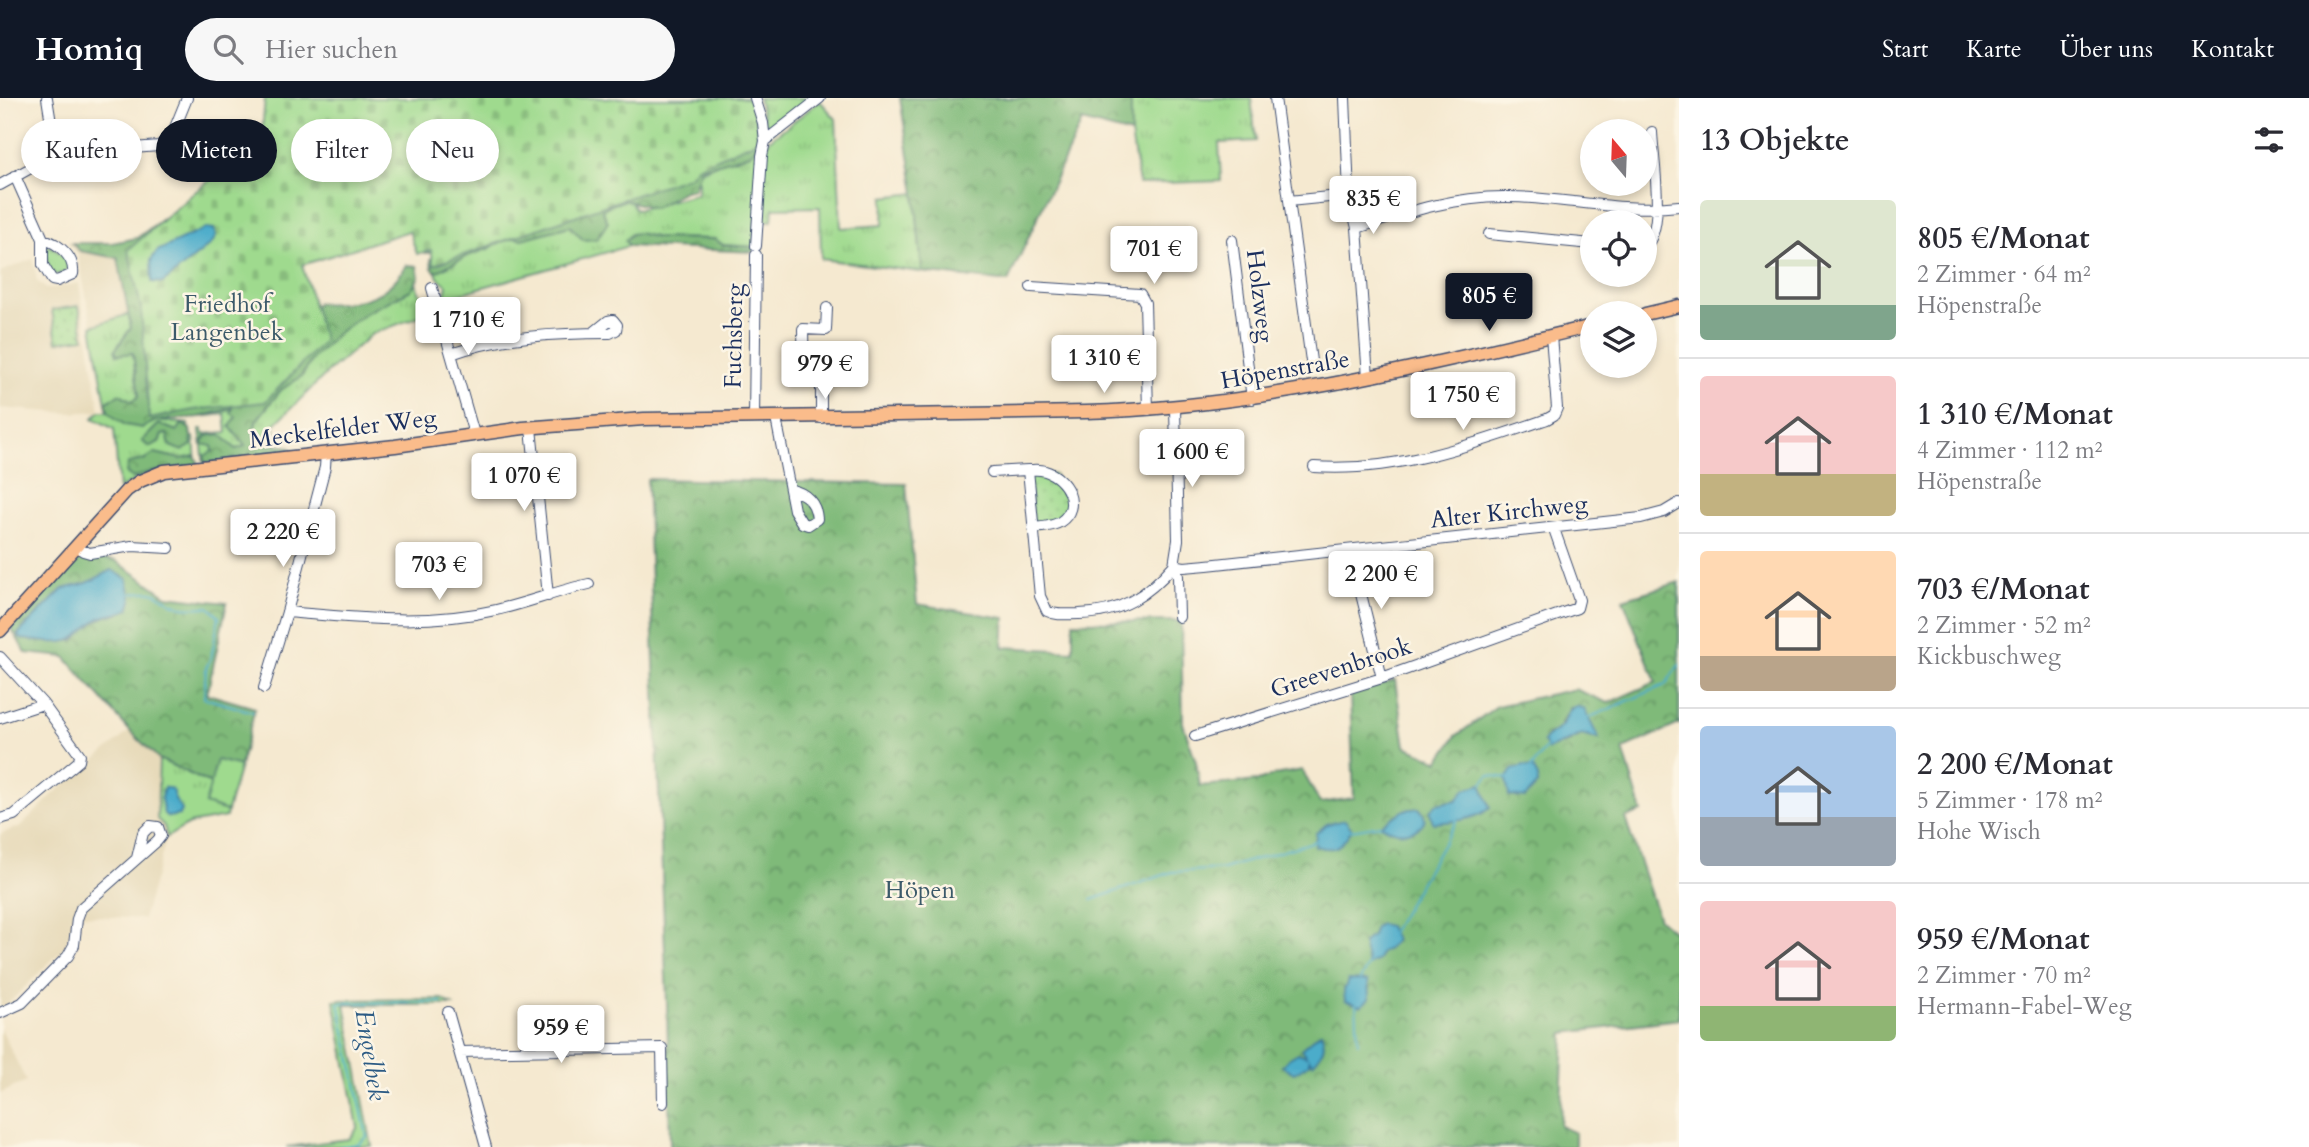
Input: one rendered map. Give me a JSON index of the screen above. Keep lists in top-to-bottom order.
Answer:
{
  "streets": {
    "main road": ["Höpenstraße", "Meckelfelder Weg"],
    "street": [
      "Holzweg",
      "Fuchsberg",
      "Alter Kirchweg",
      "Greevenbrook"
    ]
  },
  "crossings": [
    ["Holzweg", "Höpenstraße"],
    ["Fuchsberg", "Höpenstraße"],
    ["Höpenstraße", "Meckelfelder Weg"],
    ["Alter Kirchweg", "Greevenbrook"]
  ],
  "water": ["Engelbek"],
  "parks": ["Friedhof Langenbek", "Höpen"],
  "north": "top",
  "page": {
    "header": "Homiq",
    "search": "Hier suchen",
    "nav": [
      "Start",
      "Karte",
      "Über uns",
      "Kontakt"
    ],
    "heading": "13 Objekte",
    "chip": [
      "Kaufen",
      "Mieten",
      "Filter",
      "Neu"
    ],
    "price": [
      "835 €",
      "701 €",
      "805 €",
      "1 710 €",
      "1 310 €",
      "979 €",
      "1 750 €",
      "1 600 €",
      "1 070 €",
      "2 220 €",
      "703 €",
      "2 200 €",
      "959 €"
    ],
    "list": [
      {
        "name": "805 €/Monat",
        "note": "2 Zimmer · 64 m² · Höpenstraße"
      },
      {
        "name": "1 310 €/Monat",
        "note": "4 Zimmer · 112 m² · Höpenstraße"
      },
      {
        "name": "703 €/Monat",
        "note": "2 Zimmer · 52 m² · Kickbuschweg"
      },
      {
        "name": "2 200 €/Monat",
        "note": "5 Zimmer · 178 m² · Hohe Wisch"
      },
      {
        "name": "959 €/Monat",
        "note": "2 Zimmer · 70 m² · Hermann-Fabel-Weg"
      }
    ]
  }
}
